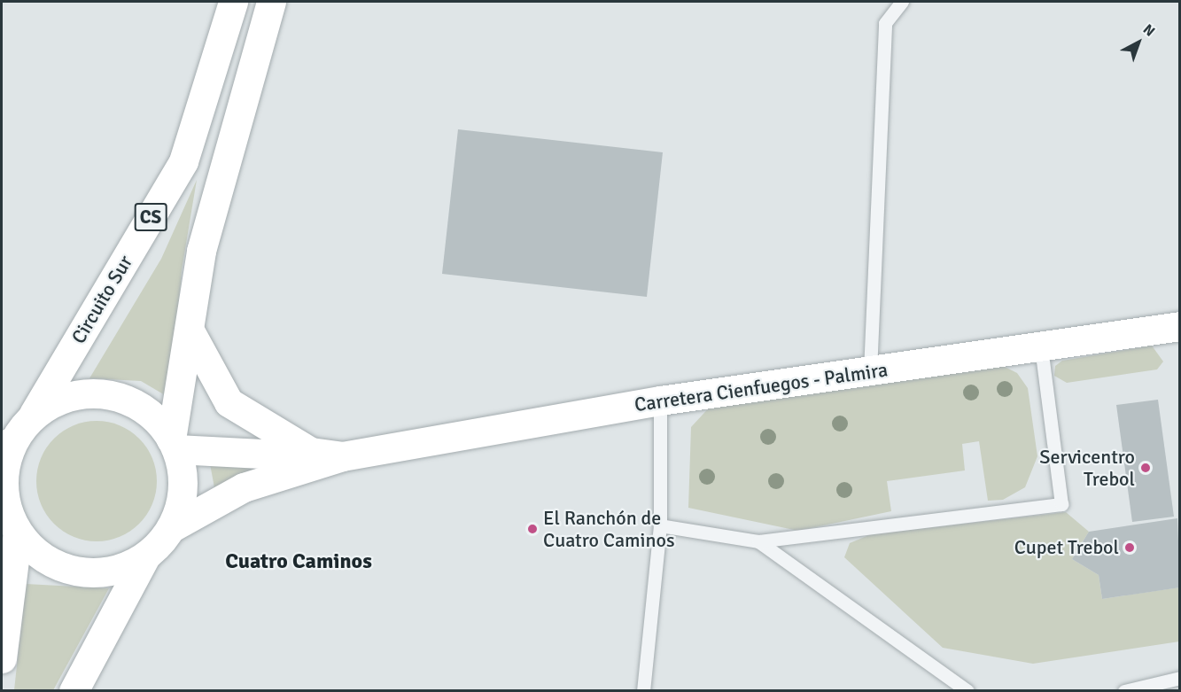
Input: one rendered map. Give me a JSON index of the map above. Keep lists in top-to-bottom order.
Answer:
{
  "streets": {
    "main road": ["CS", "Circuito Sur", "Carretera Cienfuegos - Palmira"]
  },
  "crossings": [
    ["CS", "Circuito Sur"],
    ["CS", "Carretera Cienfuegos - Palmira"],
    ["Circuito Sur", "Carretera Cienfuegos - Palmira"]
  ],
  "districts": ["Cuatro Caminos"],
  "places": ["Servicentro Trebol", "El Ranchón de Cuatro Caminos", "Cupet Trebol"],
  "north": "top right"
}
